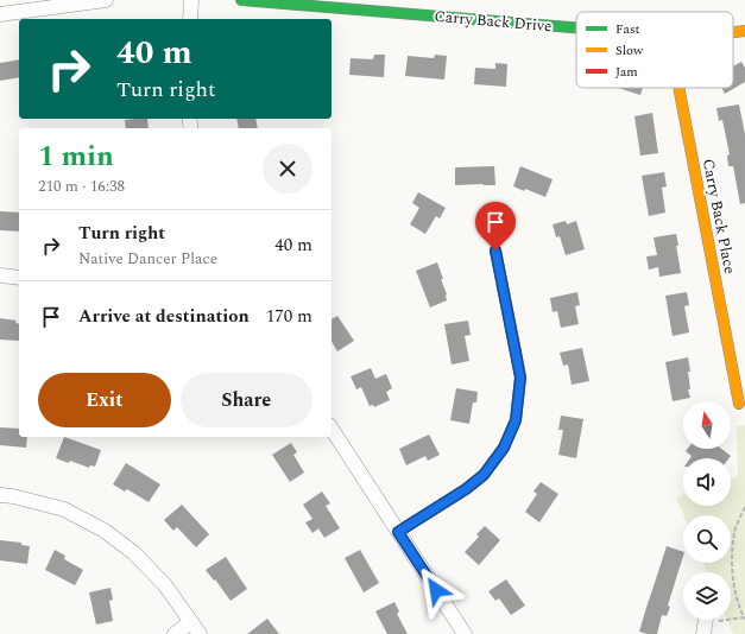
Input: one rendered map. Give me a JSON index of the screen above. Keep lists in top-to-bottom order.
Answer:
{
  "streets": {
    "street": ["Carry Back Drive", "Carry Back Place"]
  },
  "legend": ["Fast", "Slow", "Jam"],
  "north": "top",
  "page": {
    "turn": ["40 m", "Turn right"],
    "heading": ["1 min", "210 m · 16:38"],
    "list": [
      {
        "name": "Turn right",
        "note": "Native Dancer Place",
        "value": "40 m"
      },
      {
        "name": "Arrive at destination",
        "value": "170 m"
      }
    ],
    "buttons": ["Exit", "Share"]
  }
}
